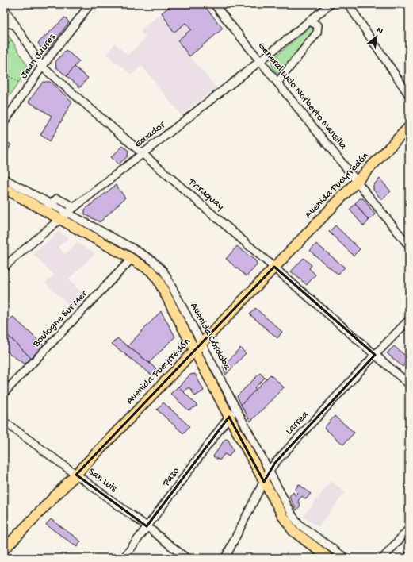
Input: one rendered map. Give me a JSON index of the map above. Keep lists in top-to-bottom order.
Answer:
{
  "streets": {
    "main road": ["Avenida Pueyrredón", "Avenida Córdoba"],
    "street": [
      "Jean Jaures",
      "General Lucio Norberto Mansilla",
      "Ecuador",
      "Paraguay",
      "Boulogne Sur Mer",
      "Larrea",
      "Paso",
      "San Luis"
    ]
  },
  "crossings": [
    ["Jean Jaures", "Paraguay"],
    ["General Lucio Norberto Mansilla", "Ecuador"],
    ["General Lucio Norberto Mansilla", "Avenida Pueyrredón"],
    ["Ecuador", "Paraguay"],
    ["Ecuador", "Avenida Córdoba"],
    ["Avenida Pueyrredón", "Paraguay"],
    ["Avenida Pueyrredón", "Avenida Córdoba"],
    ["Avenida Pueyrredón", "San Luis"],
    ["Paraguay", "Larrea"],
    ["Boulogne Sur Mer", "Avenida Córdoba"],
    ["Avenida Córdoba", "Larrea"],
    ["Avenida Córdoba", "Paso"],
    ["Paso", "San Luis"]
  ],
  "north": "top right"
}
